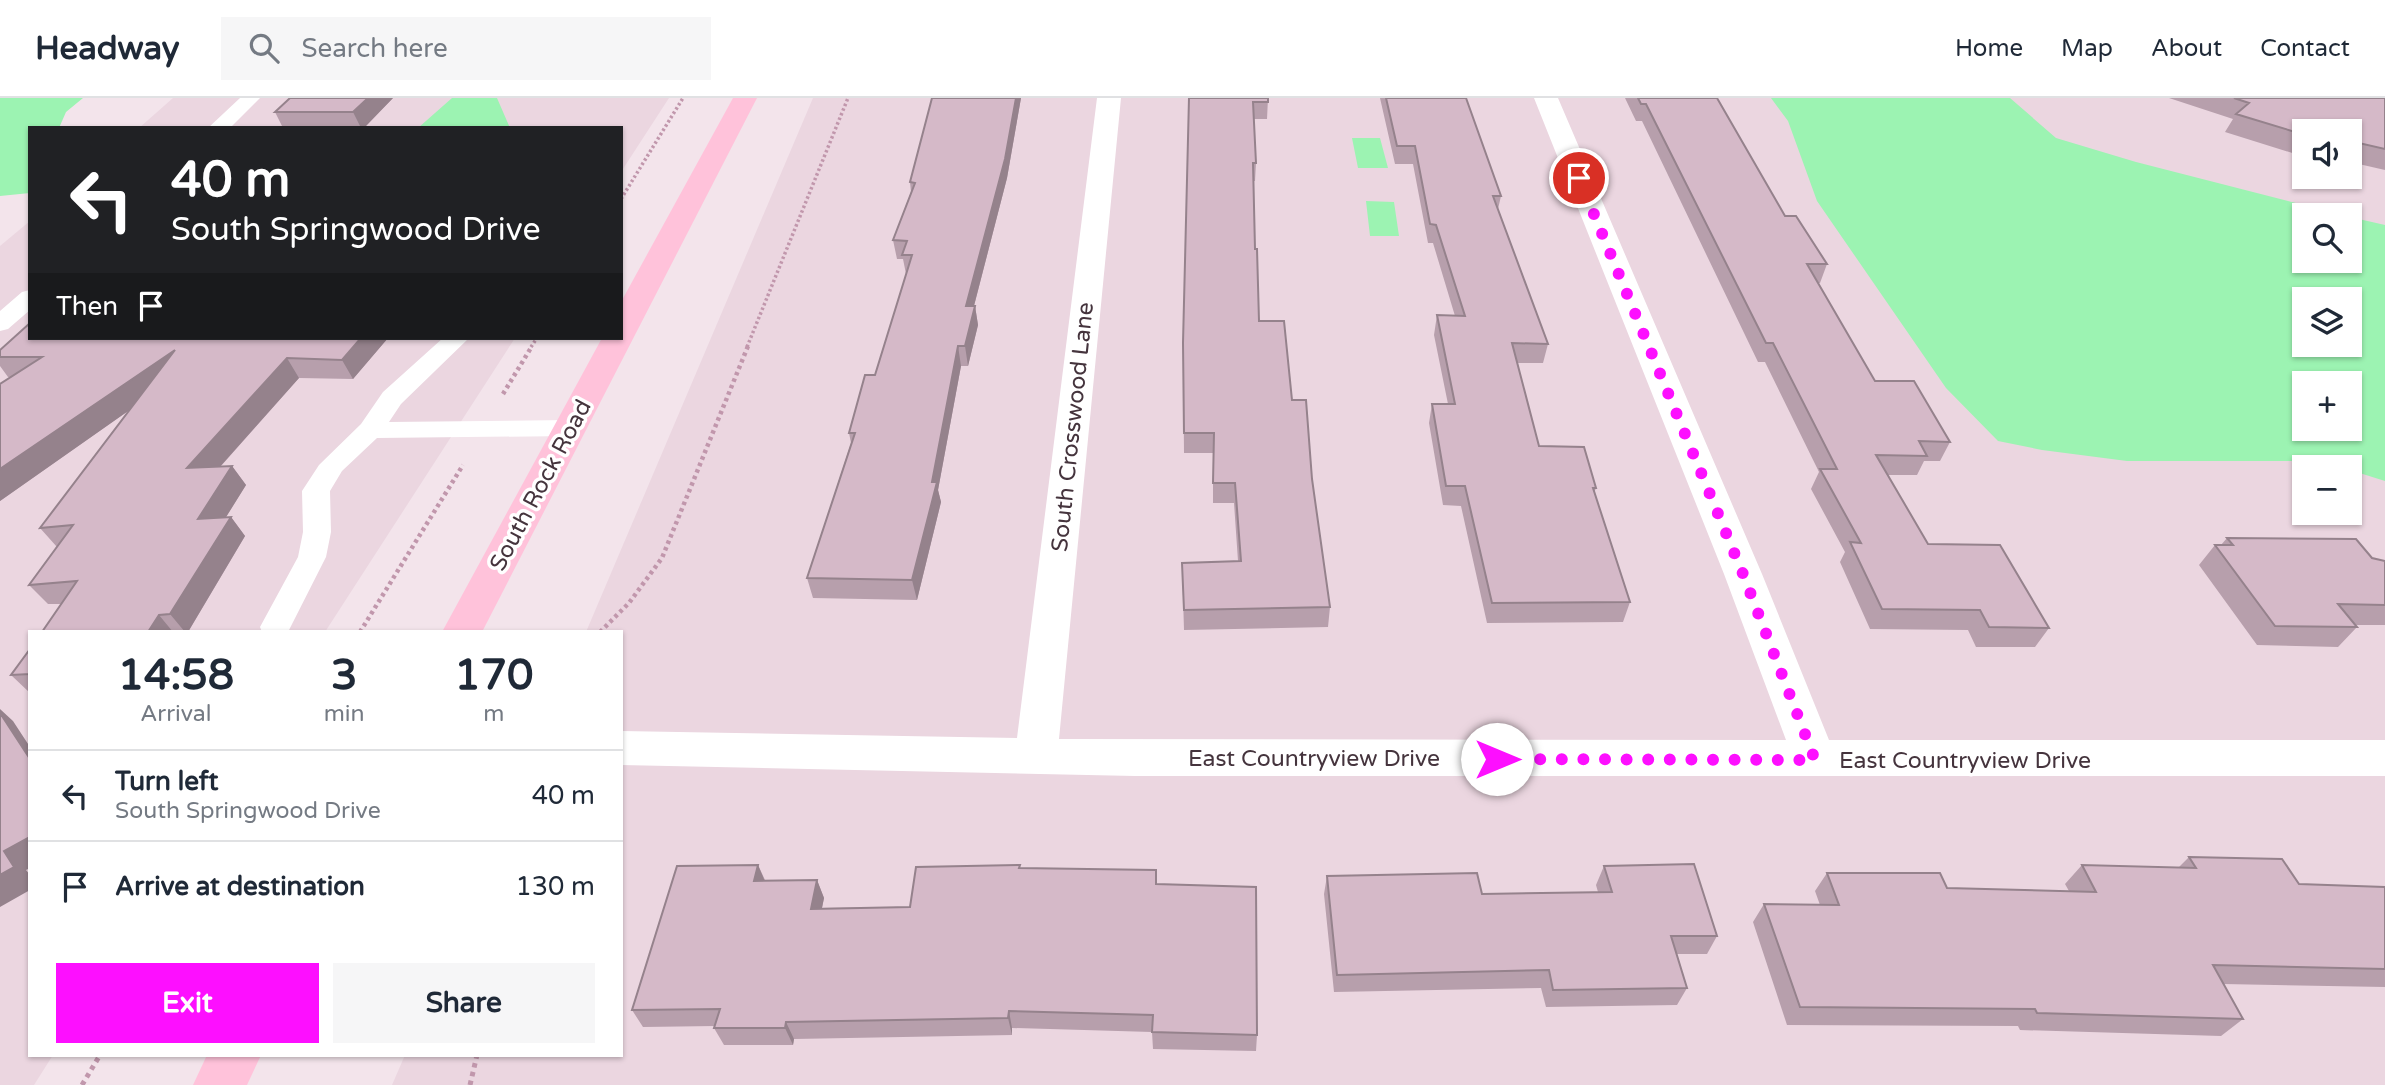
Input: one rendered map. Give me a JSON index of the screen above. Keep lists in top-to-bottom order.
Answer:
{
  "streets": {
    "main road": ["South Rock Road"],
    "street": ["South Crosswood Lane", "East Countryview Drive"]
  },
  "crossings": [
    ["South Crosswood Lane", "East Countryview Drive"]
  ],
  "page": {
    "header": "Headway",
    "search": "Search here",
    "nav": [
      "Home",
      "Map",
      "About",
      "Contact"
    ],
    "map_buttons": ["+", "−"],
    "turn": ["40 m", "South Springwood Drive"],
    "then": "Then",
    "eta": [
      "14:58",
      "Arrival",
      "3",
      "min",
      "170",
      "m"
    ],
    "list": [
      {
        "name": "Turn left",
        "note": "South Springwood Drive",
        "value": "40 m"
      },
      {
        "name": "Arrive at destination",
        "value": "130 m"
      }
    ],
    "buttons": ["Exit", "Share"]
  }
}
